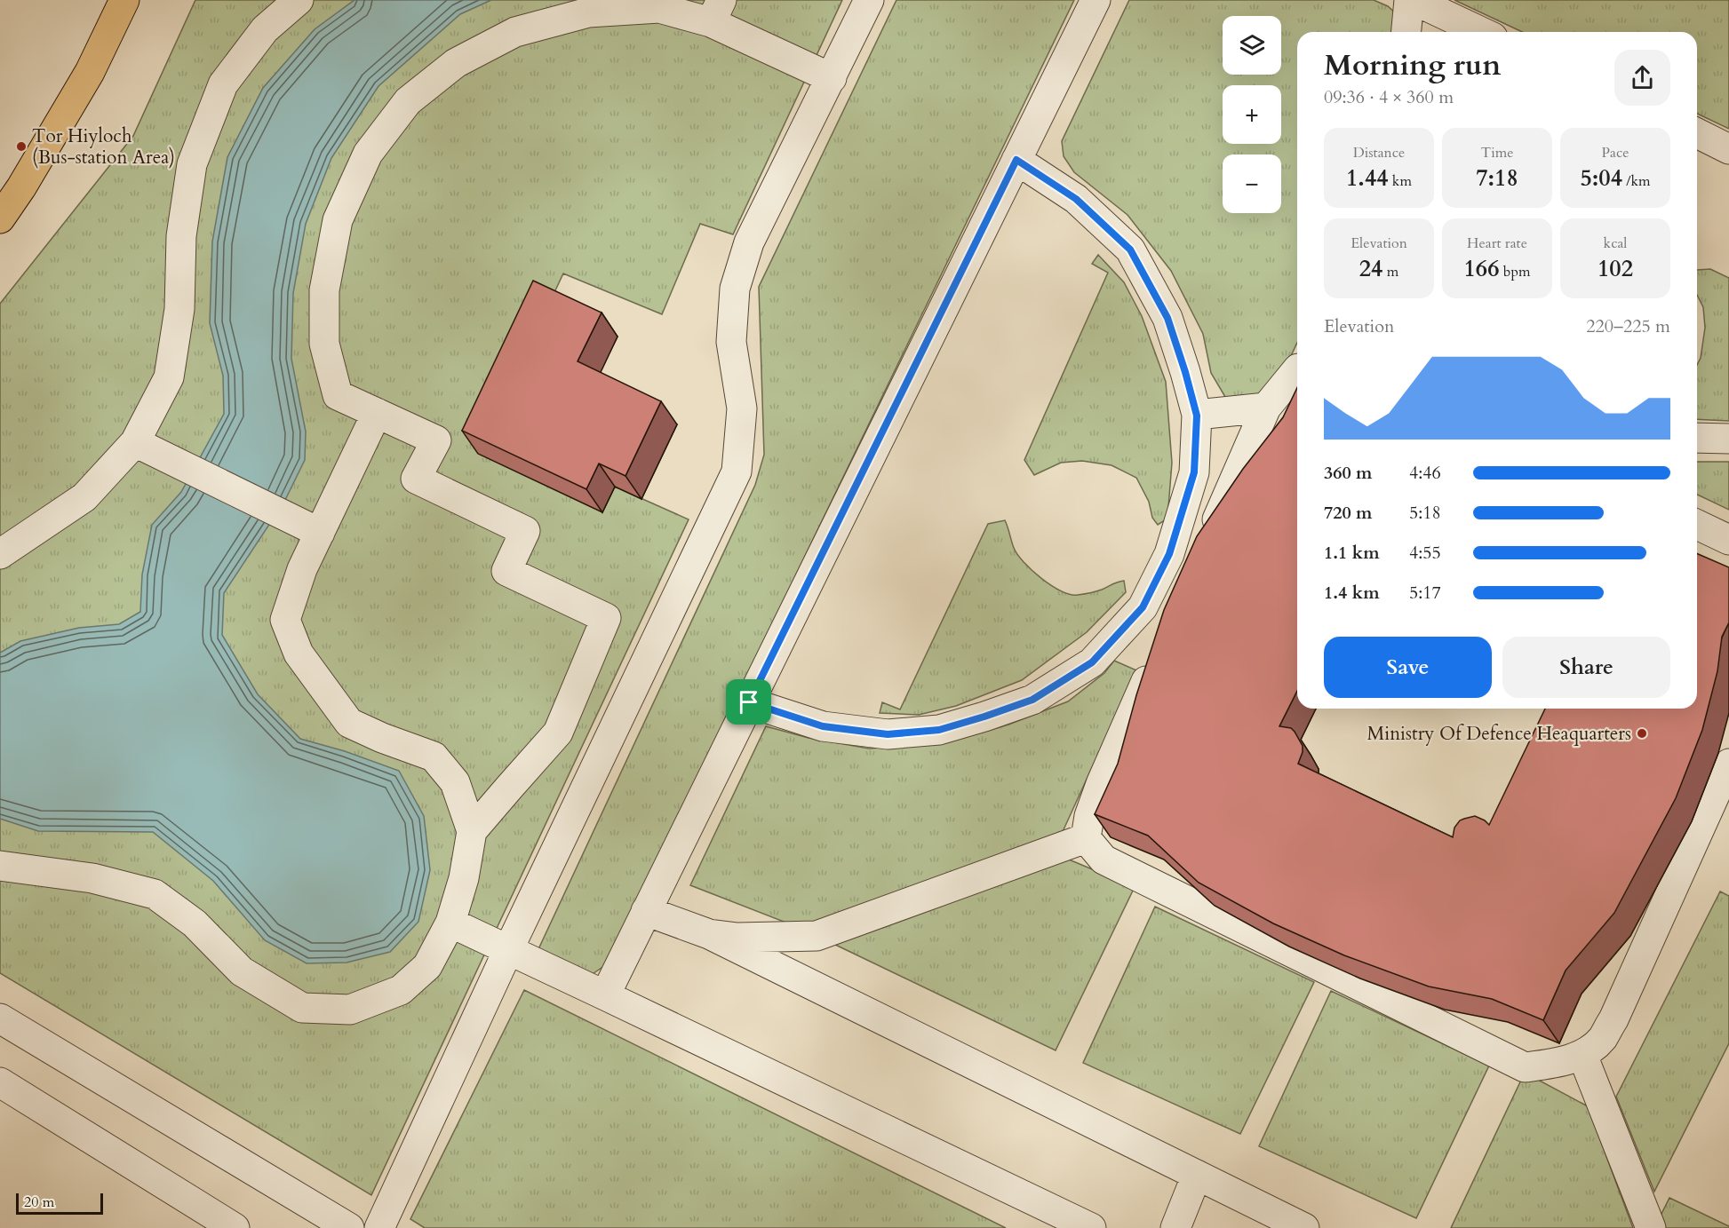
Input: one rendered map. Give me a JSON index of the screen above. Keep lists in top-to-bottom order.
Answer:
{
  "places": ["Tor Hiyloch (Bus-station Area)", "Ministry Of Defence Heaquarters"],
  "scale_bar": "20 m",
  "page": {
    "map_buttons": ["+", "−"],
    "heading": ["Morning run", "09:36 · 4 × 360 m"],
    "stats": [
      ["Distance", "1.44 km"],
      ["Time", "7:18"],
      ["Pace", "5:04 /km"],
      ["Elevation", "24 m"],
      ["Heart rate", "166 bpm"],
      ["kcal", "102"]
    ],
    "chart": ["Elevation", "220–225 m"],
    "list": [
      {
        "name": "360 m",
        "note": "4:46"
      },
      {
        "name": "720 m",
        "note": "5:18"
      },
      {
        "name": "1.1 km",
        "note": "4:55"
      },
      {
        "name": "1.4 km",
        "note": "5:17"
      }
    ],
    "buttons": ["Save", "Share"],
    "scale": "20 m"
  }
}
